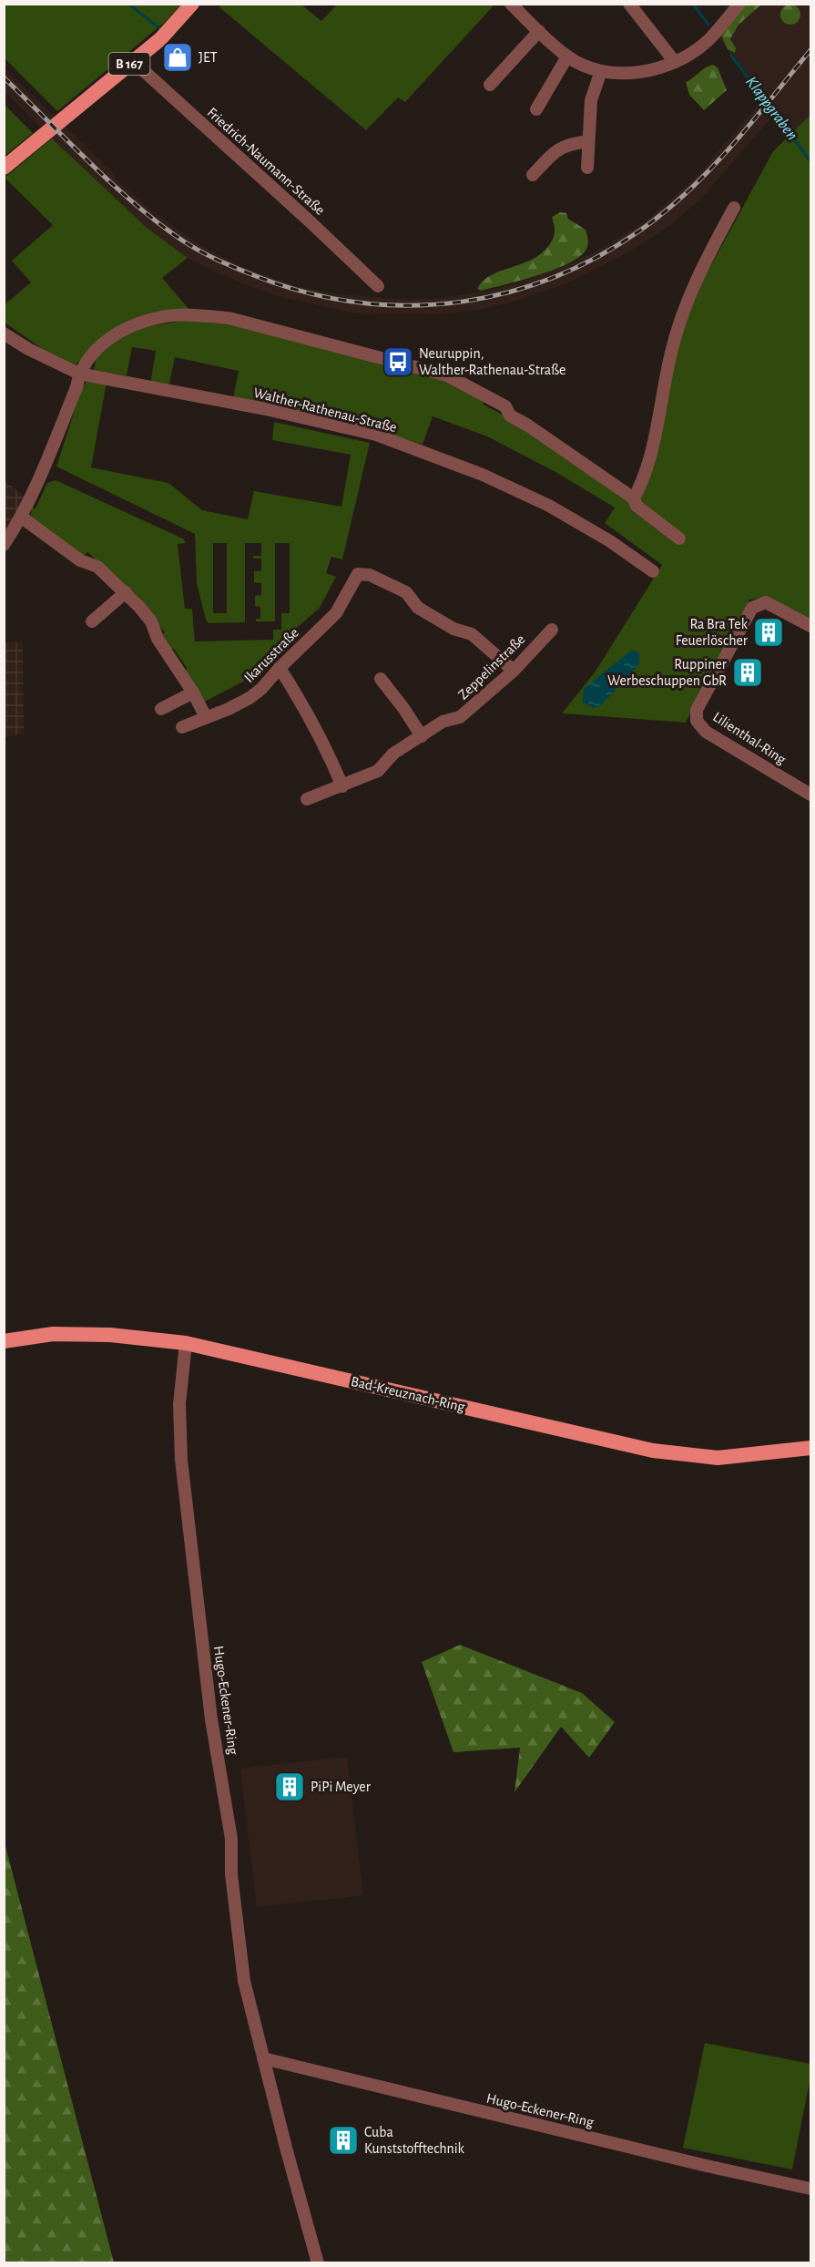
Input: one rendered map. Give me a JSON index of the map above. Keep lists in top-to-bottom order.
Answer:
{
  "streets": {
    "main road": ["B 167", "Bad-Kreuznach-Ring"],
    "street": [
      "Friedrich-Naumann-Straße",
      "Walther-Rathenau-Straße",
      "Ikarusstraße",
      "Zeppelinstraße",
      "Lilienthal-Ring",
      "Hugo-Eckener-Ring"
    ]
  },
  "crossings": [
    ["B 167", "Friedrich-Naumann-Straße"],
    ["Ikarusstraße", "Zeppelinstraße"],
    ["Bad-Kreuznach-Ring", "Hugo-Eckener-Ring"]
  ],
  "water": ["Klappgraben"],
  "places": {
    "shop": ["JET"],
    "bus stop": ["Neuruppin, Walther-Rathenau-Straße"],
    "building": [
      "Ra Bra Tek Feuerlöscher",
      "Ruppiner Werbeschuppen GbR",
      "PiPi Meyer",
      "Cuba Kunststofftechnik"
    ]
  }
}
